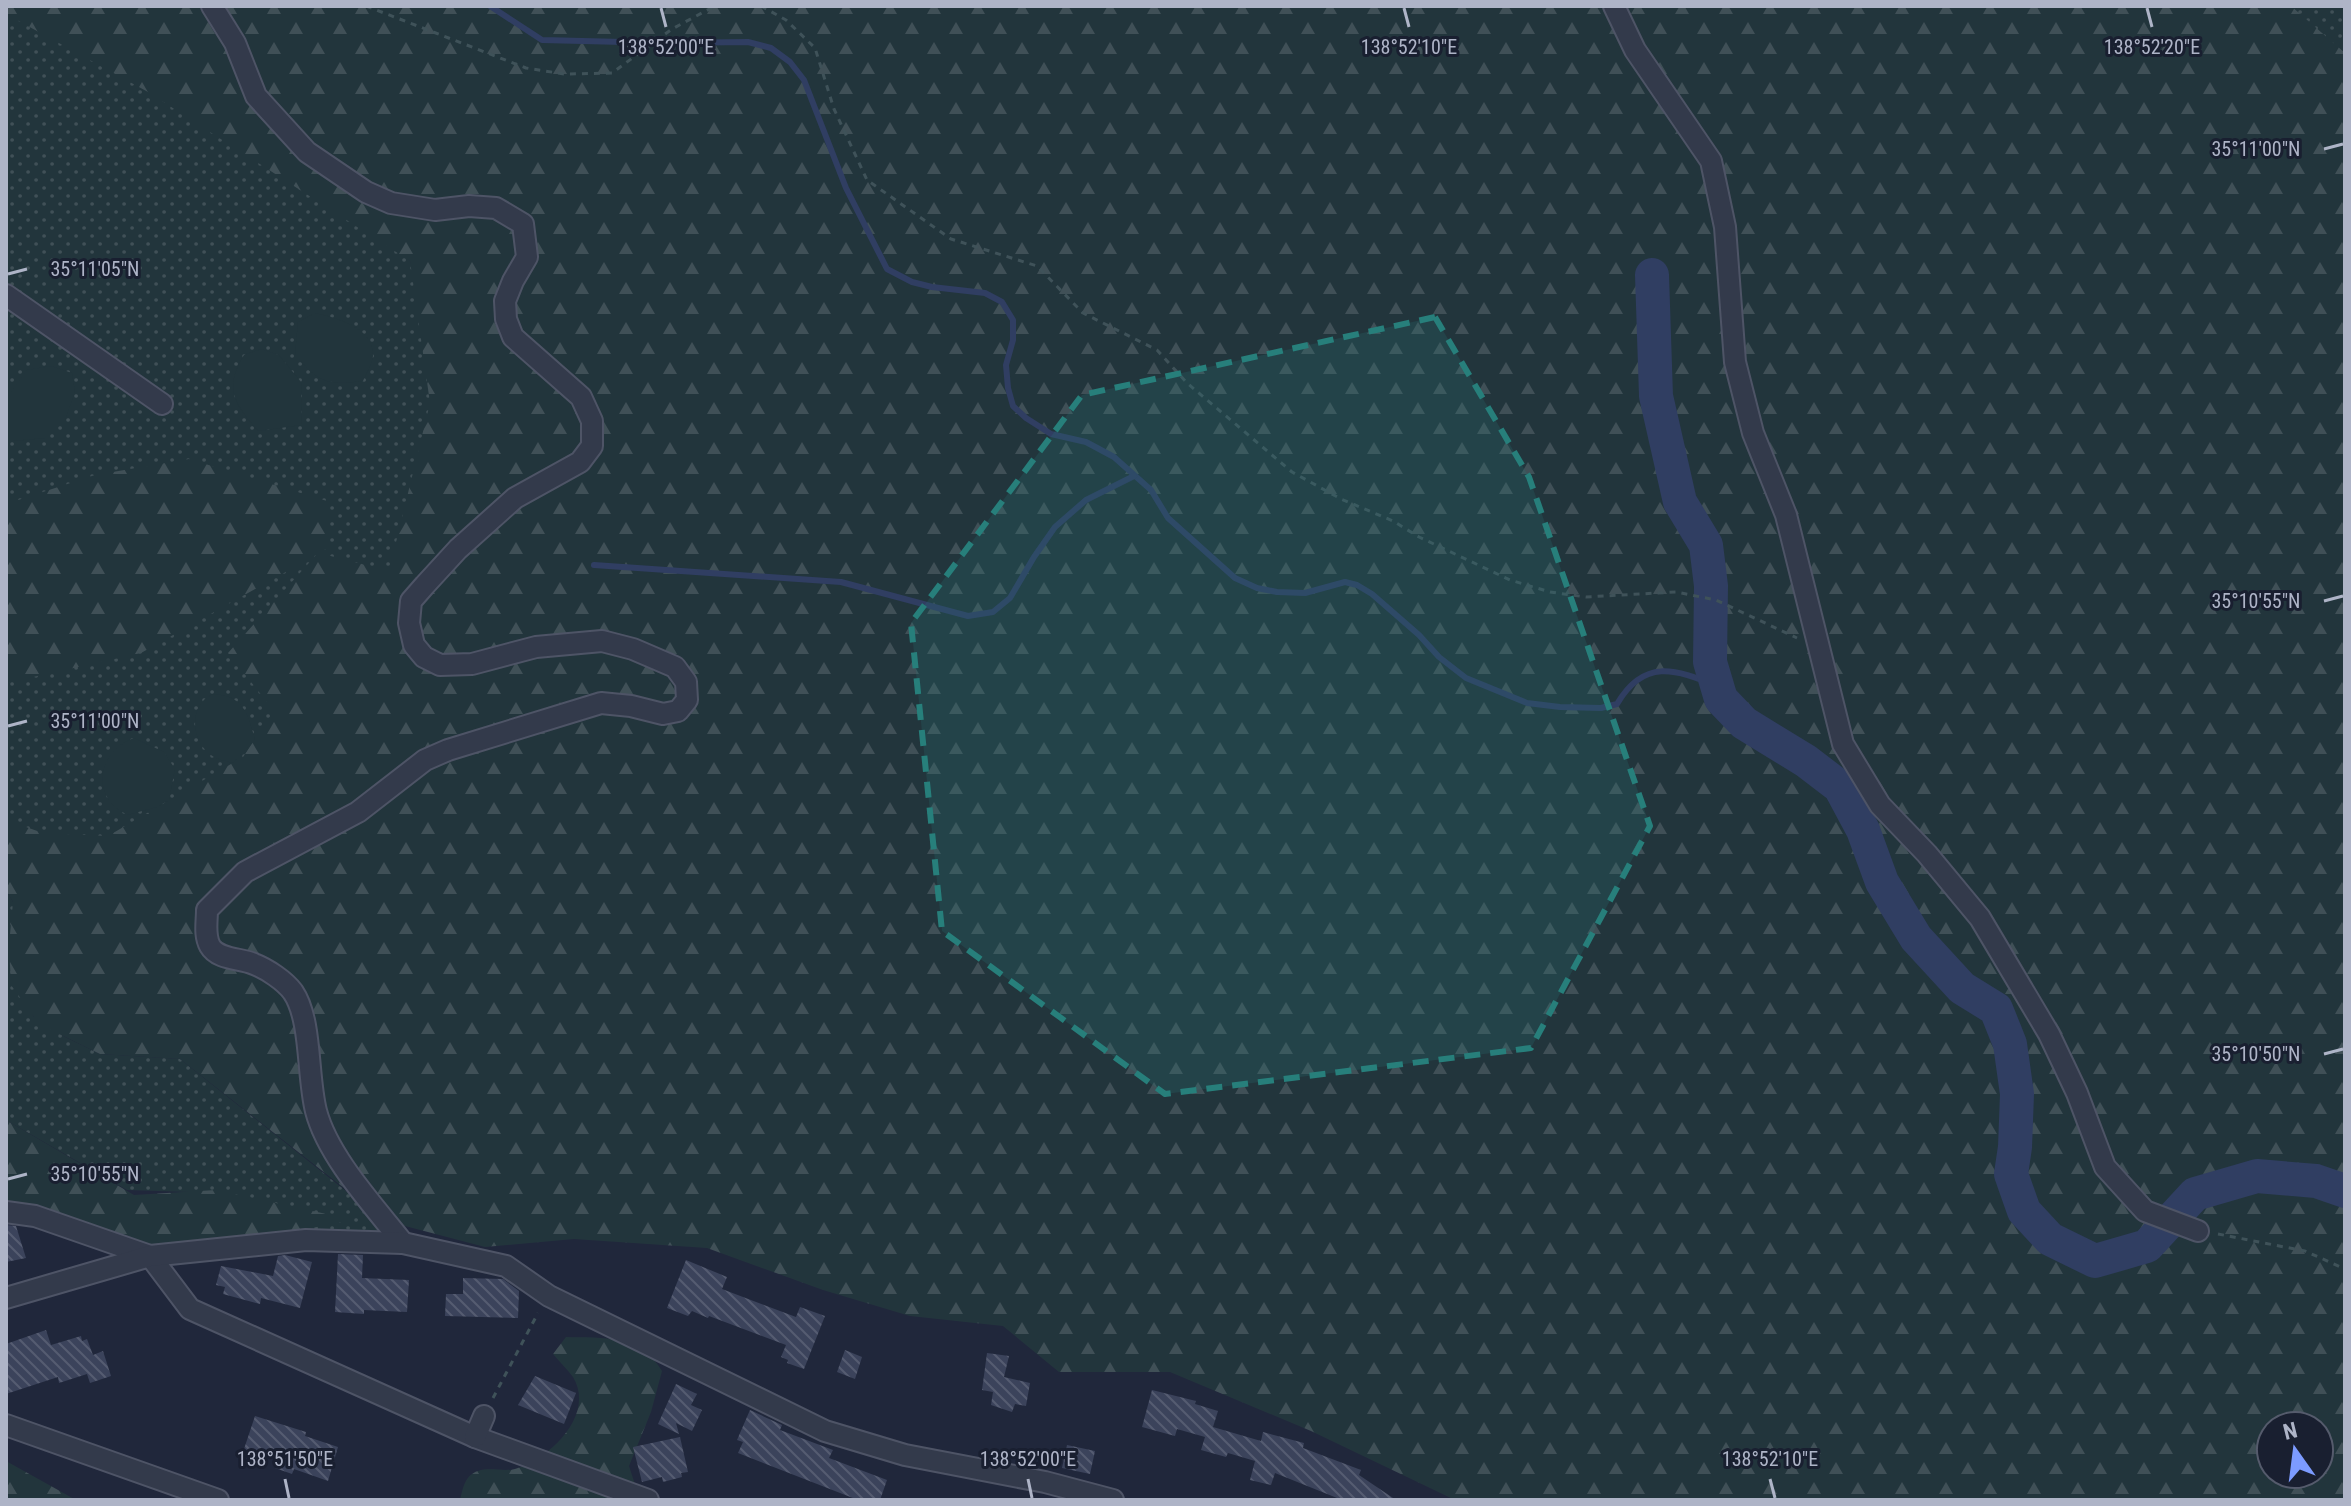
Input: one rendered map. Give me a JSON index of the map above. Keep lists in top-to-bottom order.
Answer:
{
  "north": "top",
  "coordinates": [
    "138°52'00\"E",
    "138°52'10\"E",
    "138°52'20\"E",
    "35°11'00\"N",
    "35°11'05\"N",
    "35°10'55\"N",
    "35°10'50\"N",
    "138°51'50\"E"
  ]
}
